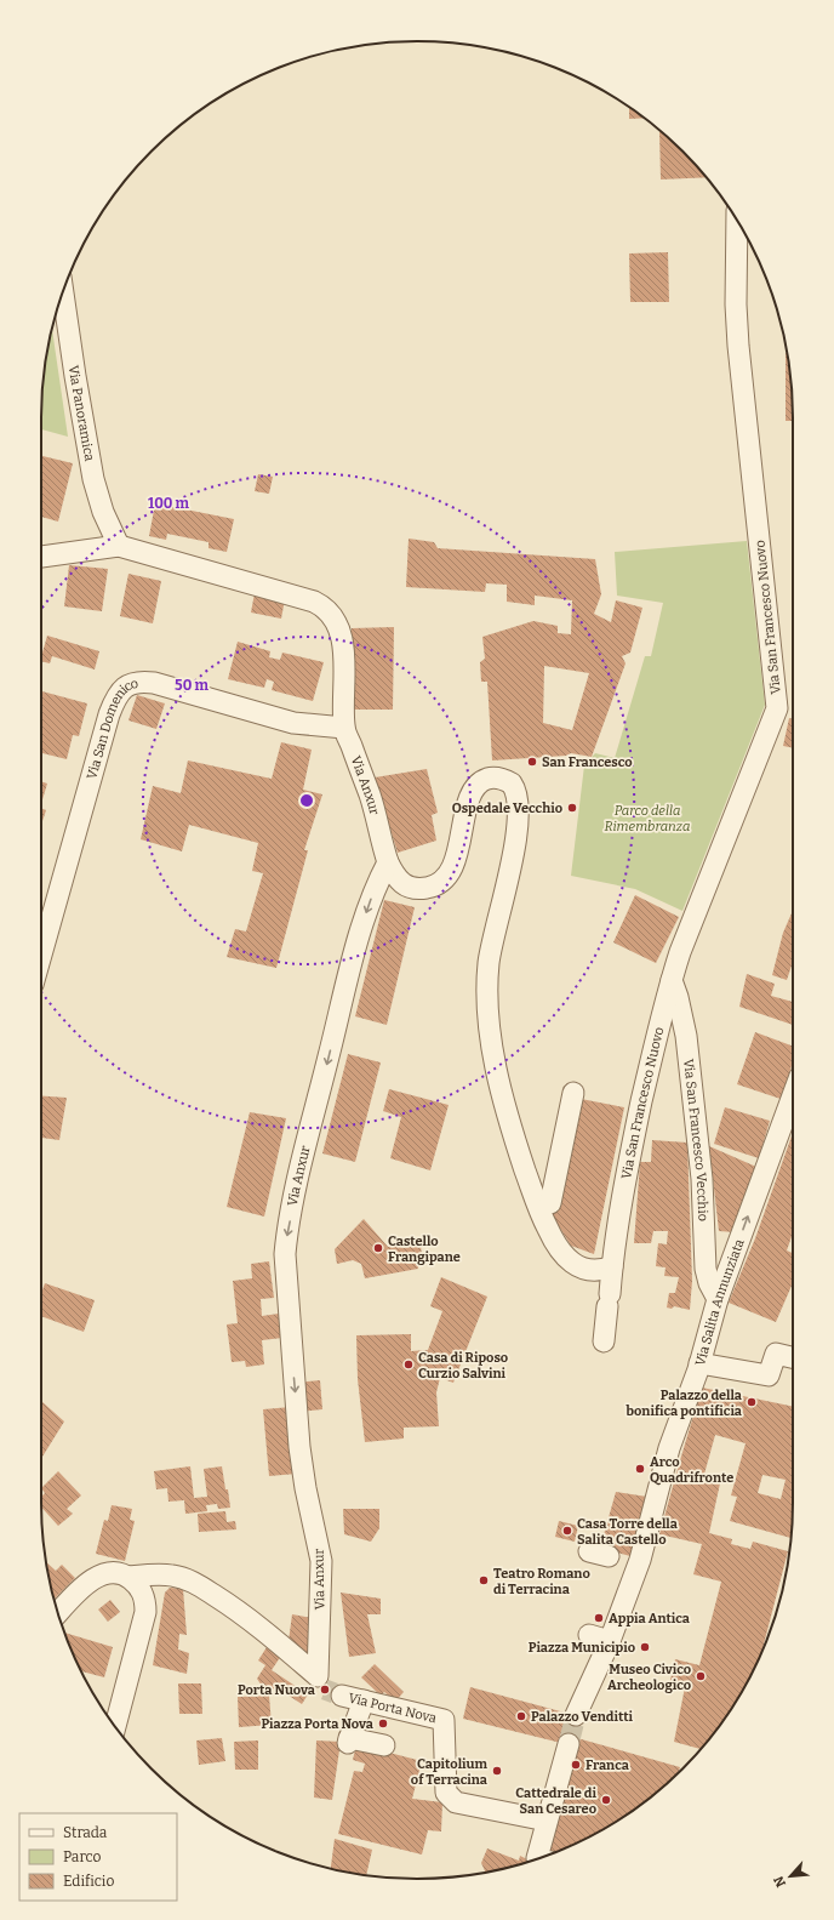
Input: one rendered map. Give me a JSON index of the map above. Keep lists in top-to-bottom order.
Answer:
{
  "streets": {
    "street": [
      "Via Panoramica",
      "Via San Francesco Nuovo",
      "Via San Domenico",
      "Via Anxur",
      "Via San Francesco Vecchio",
      "Via Salita Annunziata",
      "Via Porta Nova"
    ]
  },
  "crossings": [
    ["Via Panoramica", "Via Anxur"],
    ["Via San Francesco Nuovo", "Via San Francesco Vecchio"],
    ["Via San Domenico", "Via Anxur"],
    ["Via Anxur", "Via Porta Nova"],
    ["Via San Francesco Vecchio", "Via Salita Annunziata"]
  ],
  "one_way": ["Via Anxur", "Via Salita Annunziata"],
  "parks": ["Parco della Rimembranza"],
  "places": [
    "San Francesco",
    "Ospedale Vecchio",
    "Castello Frangipane",
    "Casa di Riposo Curzio Salvini",
    "Palazzo della bonifica pontificia",
    "Arco Quadrifronte",
    "Casa Torre della Salita Castello",
    "Teatro Romano di Terracina",
    "Appia Antica",
    "Piazza Municipio",
    "Museo Civico Archeologico",
    "Porta Nuova",
    "Palazzo Venditti",
    "Piazza Porta Nova",
    "Franca",
    "Capitolium of Terracina",
    "Cattedrale di San Cesareo"
  ],
  "legend": ["Strada", "Parco", "Edificio"],
  "north": "bottom left",
  "rings": ["100 m", "50 m"]
}
